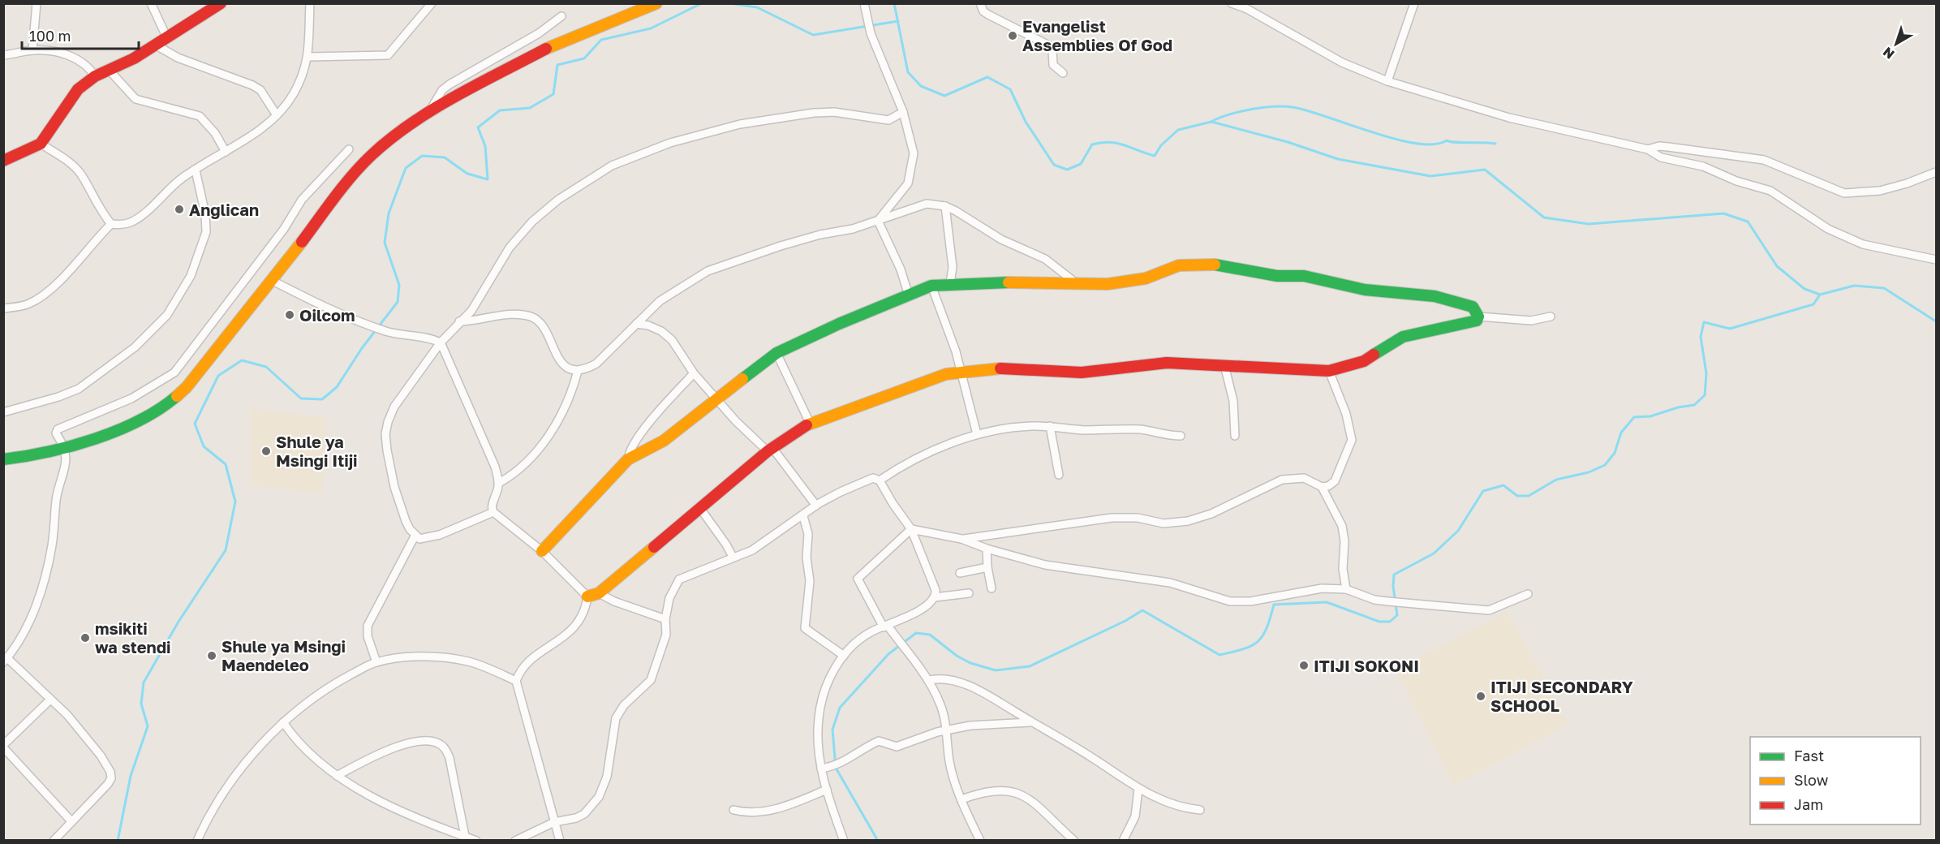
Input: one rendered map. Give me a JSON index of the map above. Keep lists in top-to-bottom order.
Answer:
{
  "places": [
    "Evangelist Assemblies Of God",
    "Anglican",
    "Oilcom",
    "Shule ya Msingi Itiji",
    "msikiti wa stendi",
    "Shule ya Msingi Maendeleo",
    "ITIJI SOKONI",
    "ITIJI SECONDARY SCHOOL"
  ],
  "legend": ["Fast", "Slow", "Jam"],
  "scale_bar": "100 m",
  "north": "bottom left"
}
